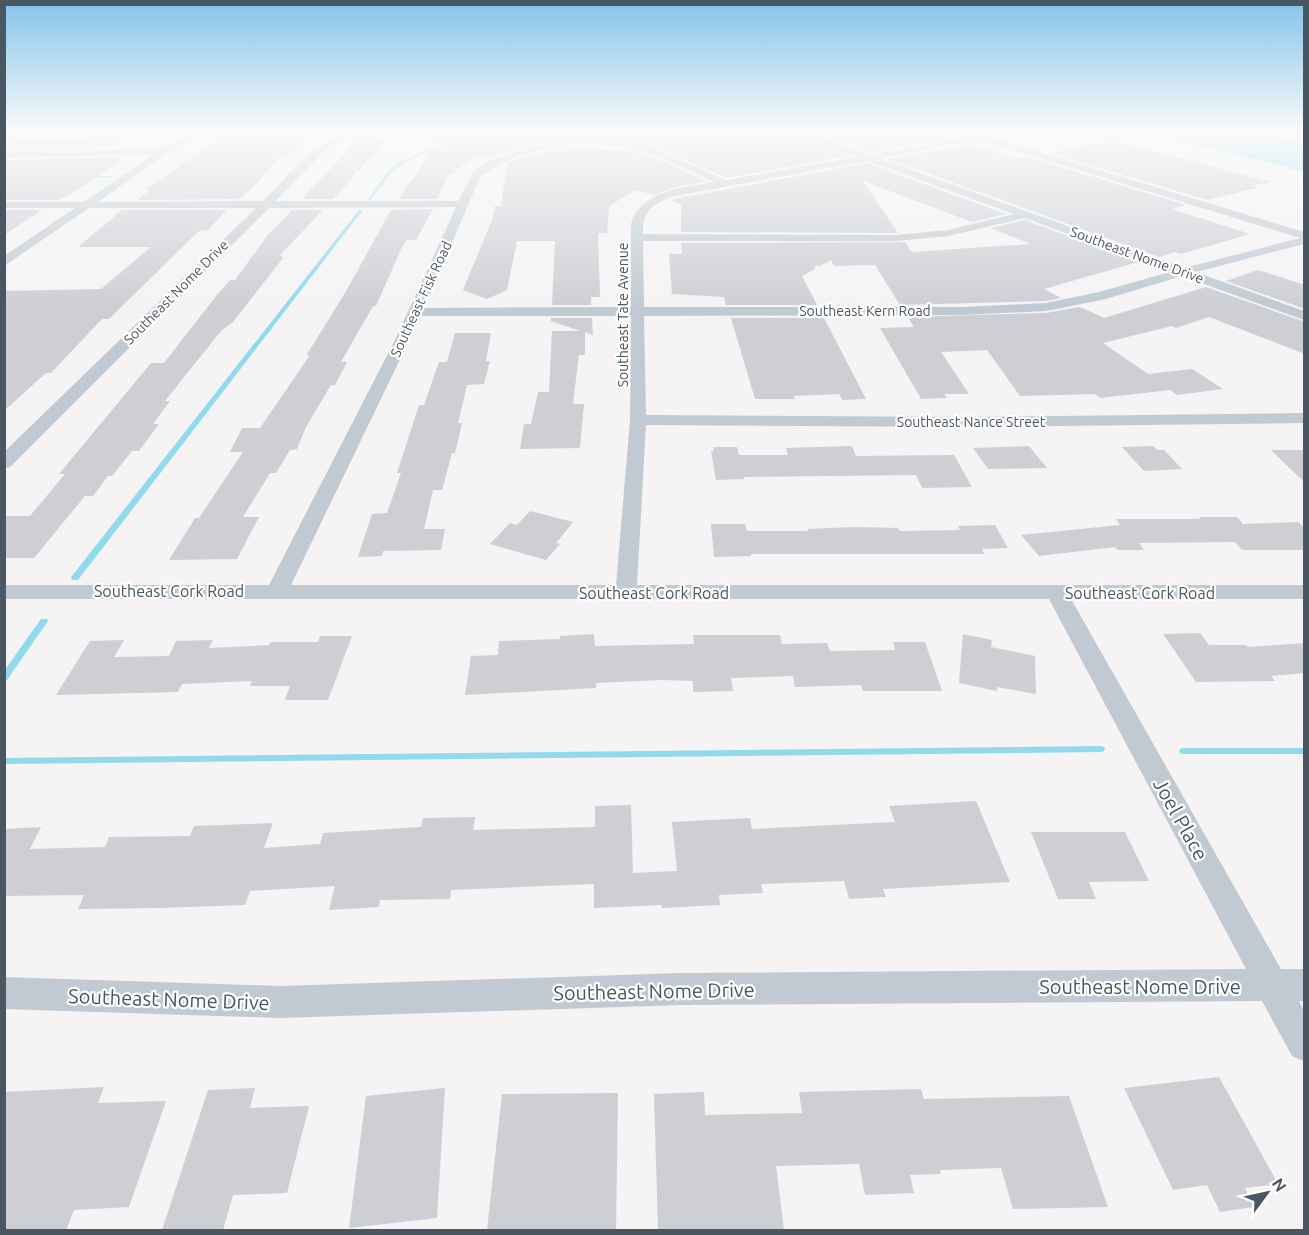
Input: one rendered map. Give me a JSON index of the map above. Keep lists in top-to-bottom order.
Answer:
{
  "streets": {
    "street": [
      "Southeast Nome Drive",
      "Southeast Fisk Road",
      "Southeast Kern Road",
      "Southeast Tate Avenue",
      "Southeast Nance Street",
      "Southeast Cork Road",
      "Joel Place"
    ]
  },
  "crossings": [
    ["Southeast Nome Drive", "Southeast Kern Road"],
    ["Southeast Nome Drive", "Joel Place"],
    ["Southeast Fisk Road", "Southeast Kern Road"],
    ["Southeast Fisk Road", "Southeast Cork Road"],
    ["Southeast Kern Road", "Southeast Tate Avenue"],
    ["Southeast Tate Avenue", "Southeast Nance Street"],
    ["Southeast Tate Avenue", "Southeast Cork Road"],
    ["Southeast Cork Road", "Joel Place"]
  ],
  "north": "top right"
}
